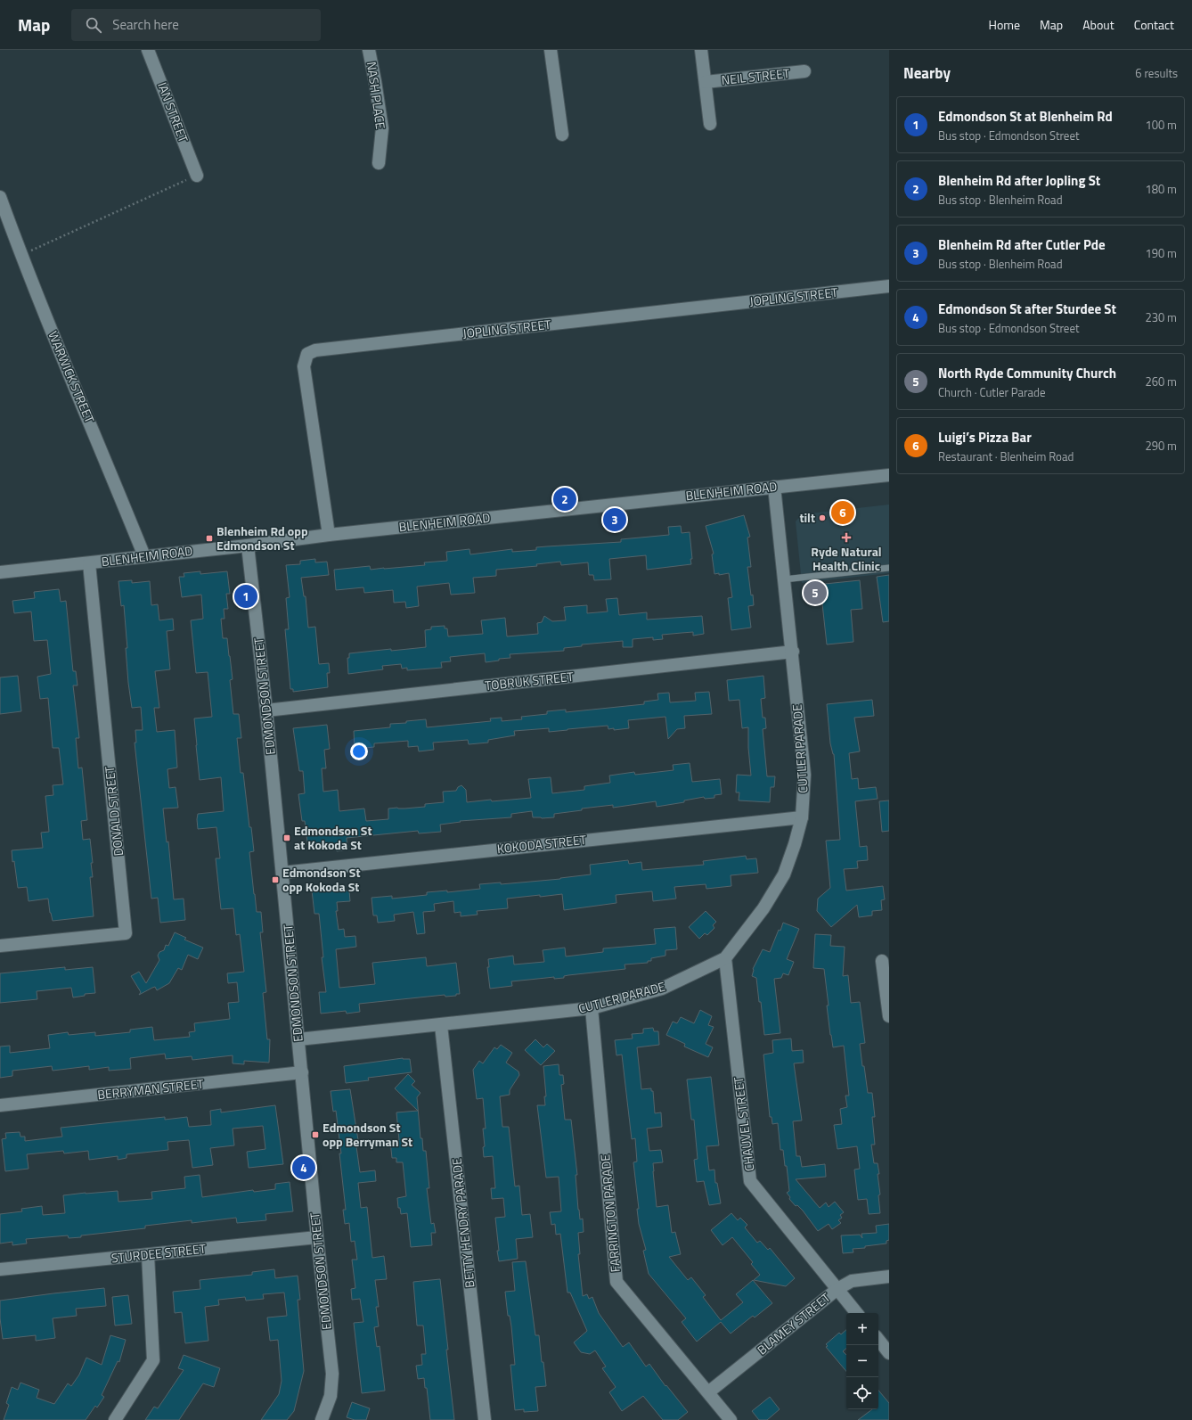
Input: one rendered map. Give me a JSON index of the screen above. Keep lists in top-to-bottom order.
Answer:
{
  "streets": {
    "street": [
      "NEIL STREET",
      "NASH PLACE",
      "IAN STREET",
      "JOPLING STREET",
      "WARWICK STREET",
      "BLENHEIM ROAD",
      "TOBRUK STREET",
      "EDMONDSON STREET",
      "CUTLER PARADE",
      "DONALD STREET",
      "KOKODA STREET",
      "BERRYMAN STREET",
      "CHAUVEL STREET",
      "FARRINGTON PARADE",
      "BETTY HENDRY PARADE",
      "STURDEE STREET",
      "BLAMEY STREET"
    ]
  },
  "crossings": [
    ["JOPLING STREET", "BLENHEIM ROAD"],
    ["WARWICK STREET", "BLENHEIM ROAD"],
    ["BLENHEIM ROAD", "EDMONDSON STREET"],
    ["BLENHEIM ROAD", "CUTLER PARADE"],
    ["BLENHEIM ROAD", "DONALD STREET"],
    ["TOBRUK STREET", "EDMONDSON STREET"],
    ["TOBRUK STREET", "CUTLER PARADE"],
    ["EDMONDSON STREET", "CUTLER PARADE"],
    ["EDMONDSON STREET", "KOKODA STREET"],
    ["EDMONDSON STREET", "BERRYMAN STREET"],
    ["EDMONDSON STREET", "STURDEE STREET"],
    ["CUTLER PARADE", "KOKODA STREET"],
    ["CUTLER PARADE", "CHAUVEL STREET"],
    ["CUTLER PARADE", "FARRINGTON PARADE"],
    ["CUTLER PARADE", "BETTY HENDRY PARADE"],
    ["CHAUVEL STREET", "BLAMEY STREET"],
    ["FARRINGTON PARADE", "BLAMEY STREET"]
  ],
  "places": {
    "other": ["tilt"],
    "health": ["Ryde Natural Health Clinic"],
    "transit": [
      "Blenheim Rd opp Edmondson St",
      "Edmondson St at Kokoda St",
      "Edmondson St opp Kokoda St",
      "Edmondson St opp Berryman St"
    ]
  },
  "page": {
    "header": "Map",
    "search": "Search here",
    "nav": [
      "Home",
      "Map",
      "About",
      "Contact"
    ],
    "heading": ["Nearby", "6 results"],
    "list": [
      {
        "mark": "1",
        "name": "Edmondson St at Blenheim Rd",
        "note": "Bus stop · Edmondson Street",
        "value": "100 m"
      },
      {
        "mark": "2",
        "name": "Blenheim Rd after Jopling St",
        "note": "Bus stop · Blenheim Road",
        "value": "180 m"
      },
      {
        "mark": "3",
        "name": "Blenheim Rd after Cutler Pde",
        "note": "Bus stop · Blenheim Road",
        "value": "190 m"
      },
      {
        "mark": "4",
        "name": "Edmondson St after Sturdee St",
        "note": "Bus stop · Edmondson Street",
        "value": "230 m"
      },
      {
        "mark": "5",
        "name": "North Ryde Community Church",
        "note": "Church · Cutler Parade",
        "value": "260 m"
      },
      {
        "mark": "6",
        "name": "Luigi’s Pizza Bar",
        "note": "Restaurant · Blenheim Road",
        "value": "290 m"
      }
    ],
    "pins": [
      "2",
      "6",
      "3",
      "5",
      "1",
      "4"
    ],
    "map_buttons": ["+", "−"]
  }
}
